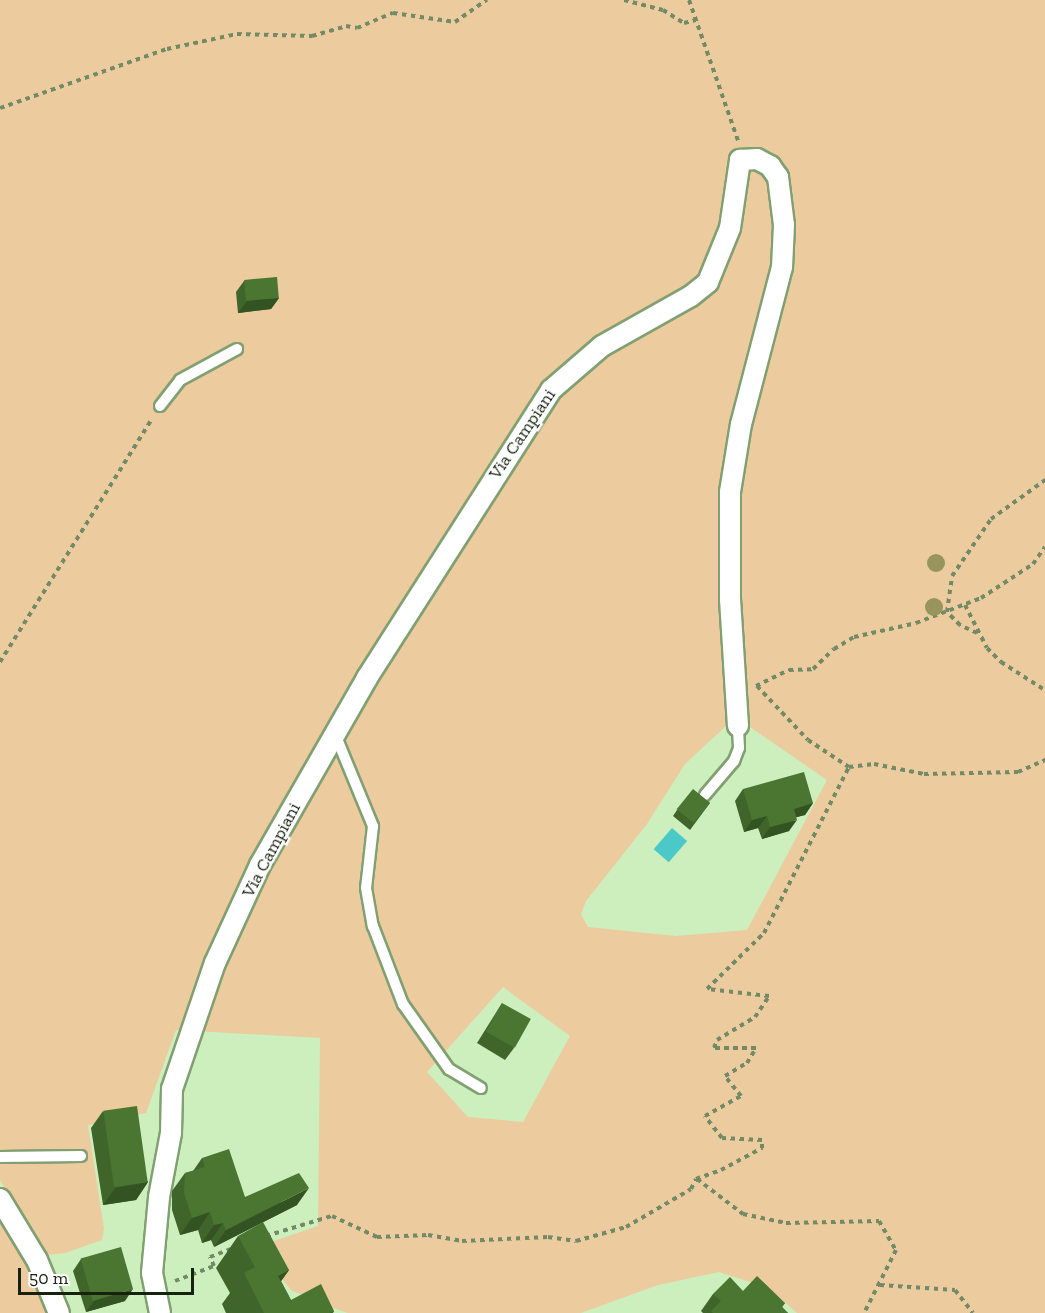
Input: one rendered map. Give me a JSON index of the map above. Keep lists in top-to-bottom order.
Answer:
{
  "streets": {
    "street": ["Via Campiani"]
  },
  "scale_bar": "50 m"
}
